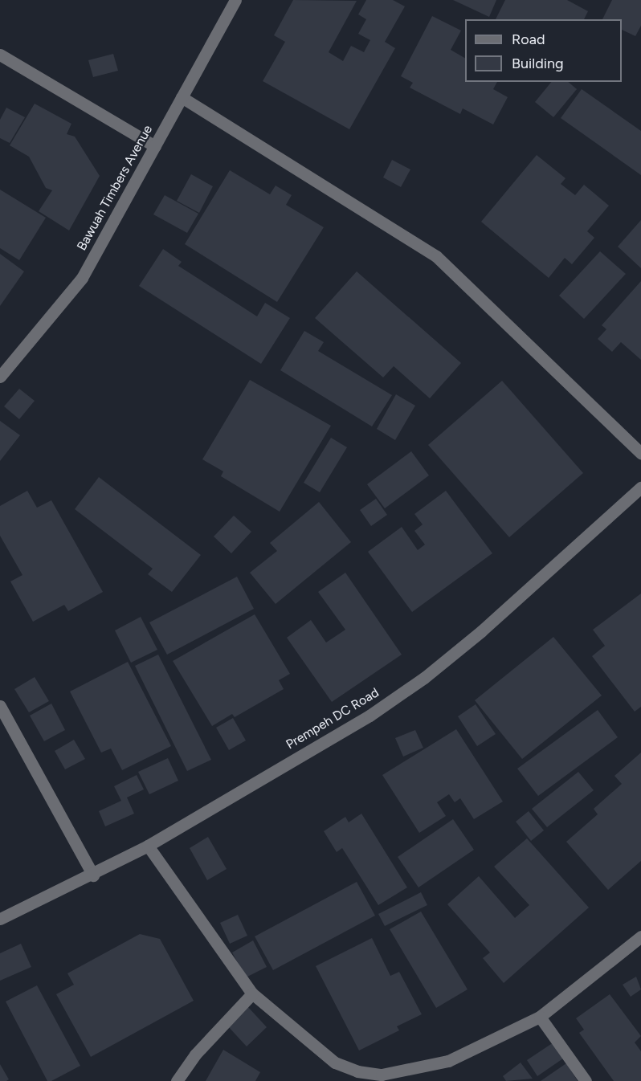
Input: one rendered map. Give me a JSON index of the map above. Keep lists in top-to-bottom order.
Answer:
{
  "streets": {
    "street": ["Bawuah Timbers Avenue", "Prempeh DC Road"]
  },
  "legend": ["Road", "Building"]
}
